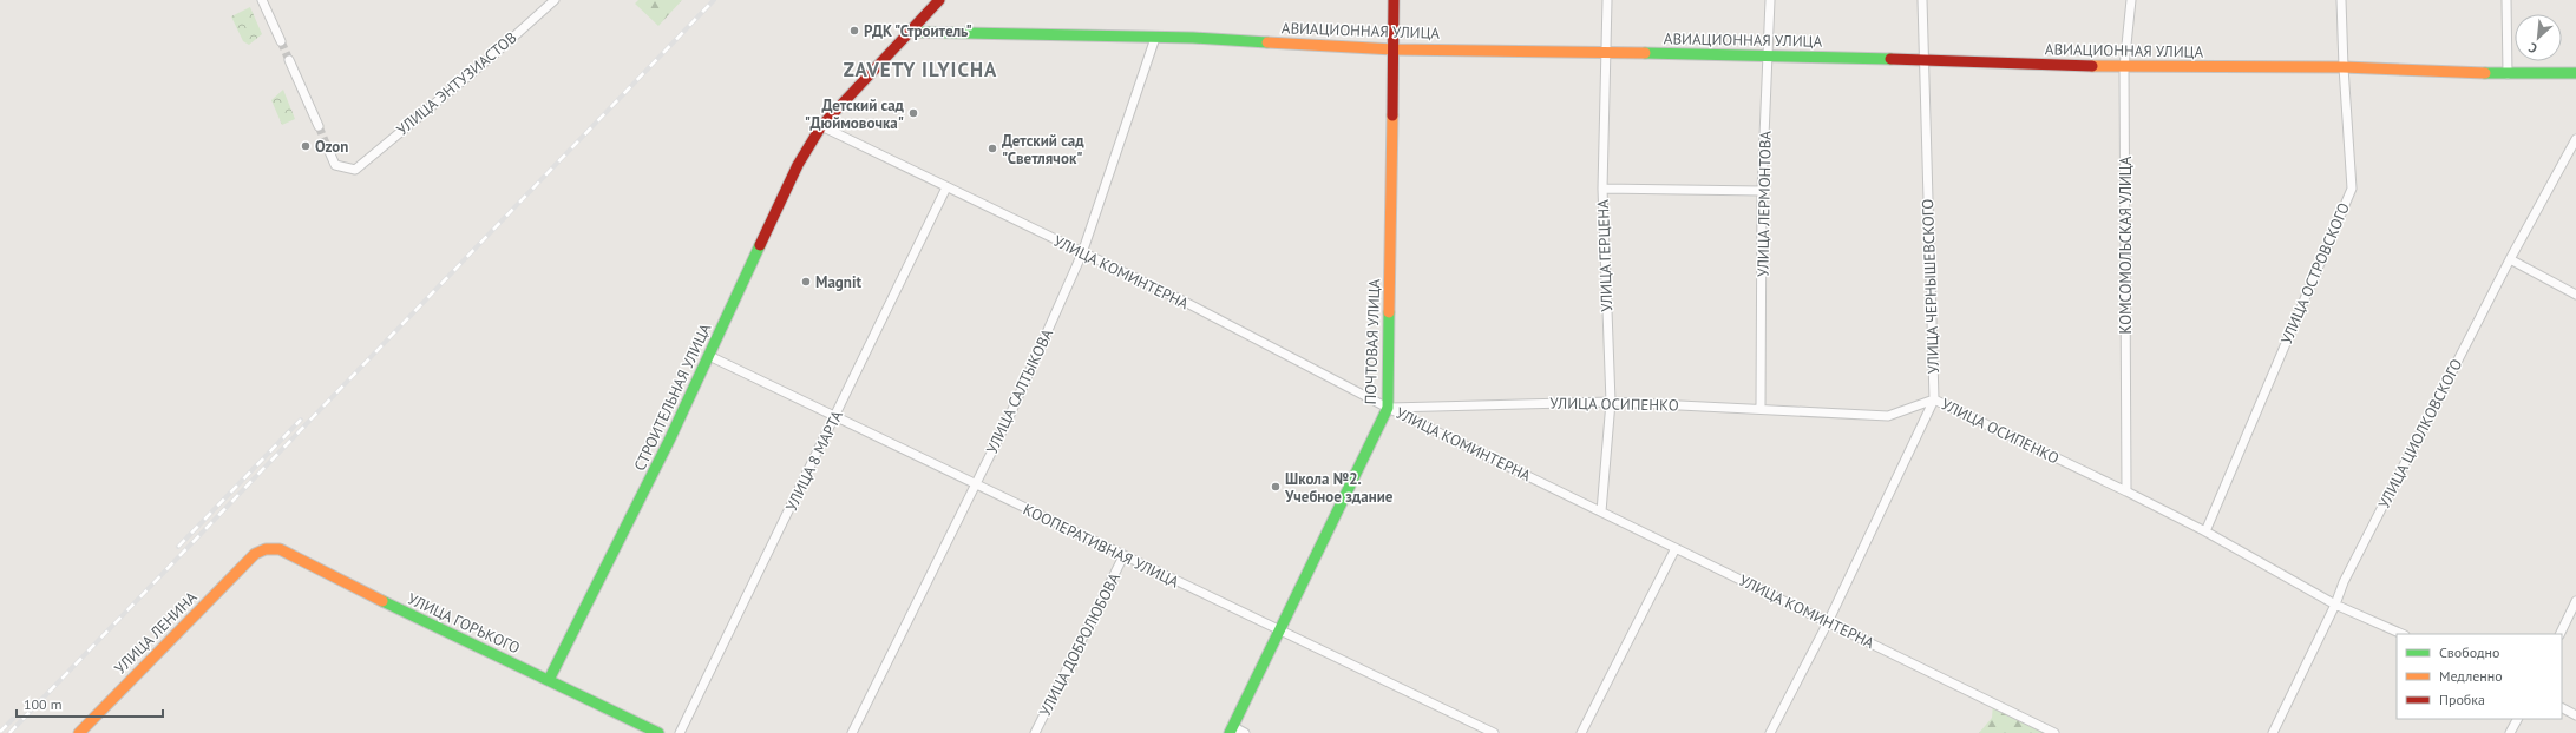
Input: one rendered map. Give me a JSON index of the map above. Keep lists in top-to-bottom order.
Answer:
{
  "streets": {
    "street": [
      "АВИАЦИОННАЯ УЛИЦА",
      "УЛИЦА ЭНТУЗИАСТОВ",
      "УЛИЦА ЛЕРМОНТОВА",
      "КОМСОМОЛЬСКАЯ УЛИЦА",
      "УЛИЦА ГЕРЦЕНА",
      "УЛИЦА КОМИНТЕРНА",
      "УЛИЦА ОСТРОВСКОГО",
      "УЛИЦА ЧЕРНЫШЕВСКОГО",
      "ПОЧТОВАЯ УЛИЦА",
      "УЛИЦА САЛТЫКОВА",
      "СТРОИТЕЛЬНАЯ УЛИЦА",
      "УЛИЦА ОСИПЕНКО",
      "УЛИЦА ЦИОЛКОВСКОГО",
      "УЛИЦА 8 МАРТА",
      "КООПЕРАТИВНАЯ УЛИЦА",
      "УЛИЦА ГОРЬКОГО",
      "УЛИЦА ЛЕНИНА",
      "УЛИЦА ДОБРОЛЮБОВА"
    ]
  },
  "crossings": [
    ["АВИАЦИОННАЯ УЛИЦА", "УЛИЦА ЛЕРМОНТОВА"],
    ["АВИАЦИОННАЯ УЛИЦА", "КОМСОМОЛЬСКАЯ УЛИЦА"],
    ["АВИАЦИОННАЯ УЛИЦА", "УЛИЦА ГЕРЦЕНА"],
    ["АВИАЦИОННАЯ УЛИЦА", "УЛИЦА ОСТРОВСКОГО"],
    ["АВИАЦИОННАЯ УЛИЦА", "УЛИЦА ЧЕРНЫШЕВСКОГО"],
    ["АВИАЦИОННАЯ УЛИЦА", "ПОЧТОВАЯ УЛИЦА"],
    ["АВИАЦИОННАЯ УЛИЦА", "УЛИЦА САЛТЫКОВА"],
    ["АВИАЦИОННАЯ УЛИЦА", "СТРОИТЕЛЬНАЯ УЛИЦА"],
    ["УЛИЦА ЛЕРМОНТОВА", "УЛИЦА ОСИПЕНКО"],
    ["КОМСОМОЛЬСКАЯ УЛИЦА", "УЛИЦА ОСИПЕНКО"],
    ["УЛИЦА ГЕРЦЕНА", "УЛИЦА КОМИНТЕРНА"],
    ["УЛИЦА ГЕРЦЕНА", "УЛИЦА ОСИПЕНКО"],
    ["УЛИЦА КОМИНТЕРНА", "УЛИЦА ЧЕРНЫШЕВСКОГО"],
    ["УЛИЦА КОМИНТЕРНА", "ПОЧТОВАЯ УЛИЦА"],
    ["УЛИЦА КОМИНТЕРНА", "УЛИЦА САЛТЫКОВА"],
    ["УЛИЦА КОМИНТЕРНА", "СТРОИТЕЛЬНАЯ УЛИЦА"],
    ["УЛИЦА КОМИНТЕРНА", "УЛИЦА ОСИПЕНКО"],
    ["УЛИЦА КОМИНТЕРНА", "УЛИЦА 8 МАРТА"],
    ["УЛИЦА ОСТРОВСКОГО", "УЛИЦА ОСИПЕНКО"],
    ["УЛИЦА ЧЕРНЫШЕВСКОГО", "УЛИЦА ОСИПЕНКО"],
    ["ПОЧТОВАЯ УЛИЦА", "УЛИЦА ОСИПЕНКО"],
    ["ПОЧТОВАЯ УЛИЦА", "КООПЕРАТИВНАЯ УЛИЦА"],
    ["УЛИЦА САЛТЫКОВА", "КООПЕРАТИВНАЯ УЛИЦА"],
    ["СТРОИТЕЛЬНАЯ УЛИЦА", "КООПЕРАТИВНАЯ УЛИЦА"],
    ["СТРОИТЕЛЬНАЯ УЛИЦА", "УЛИЦА ГОРЬКОГО"],
    ["УЛИЦА ОСИПЕНКО", "УЛИЦА ЦИОЛКОВСКОГО"],
    ["УЛИЦА 8 МАРТА", "КООПЕРАТИВНАЯ УЛИЦА"],
    ["КООПЕРАТИВНАЯ УЛИЦА", "УЛИЦА ДОБРОЛЮБОВА"],
    ["УЛИЦА ГОРЬКОГО", "УЛИЦА ЛЕНИНА"]
  ],
  "districts": ["ZAVETY ILYICHA"],
  "places": [
    "РДК \"Строитель\"",
    "Детский сад \"Дюймовочка\"",
    "Ozon",
    "Детский сад \"Светлячок\"",
    "Magnit",
    "Школа №2. Учебное здание"
  ],
  "legend": ["Свободно", "Медленно", "Пробка"],
  "scale_bar": "100 m",
  "north": "bottom left"
}
